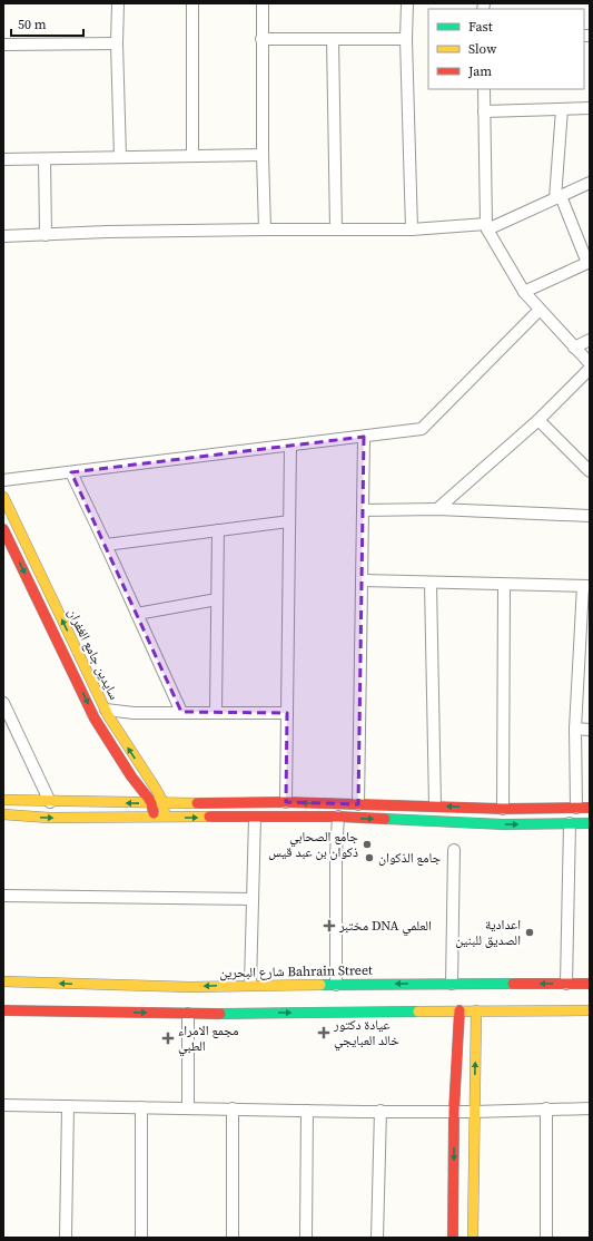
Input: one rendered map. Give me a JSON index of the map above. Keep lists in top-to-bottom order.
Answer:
{
  "streets": {
    "street": ["سايدين جامع الغفران", "شارع البحرين Bahrain Street"]
  },
  "places": {
    "other": ["جامع الصحابي ذكوان بن عبد قيس", "جامع الذكوان", "اعدادية الصديق للبنين"],
    "health": ["مختبر DNA العلمي", "عيادة دكتور خالد العبايجي", "مجمع الامراء الطبي"]
  },
  "legend": ["Fast", "Slow", "Jam"],
  "scale_bar": "50 m"
}
